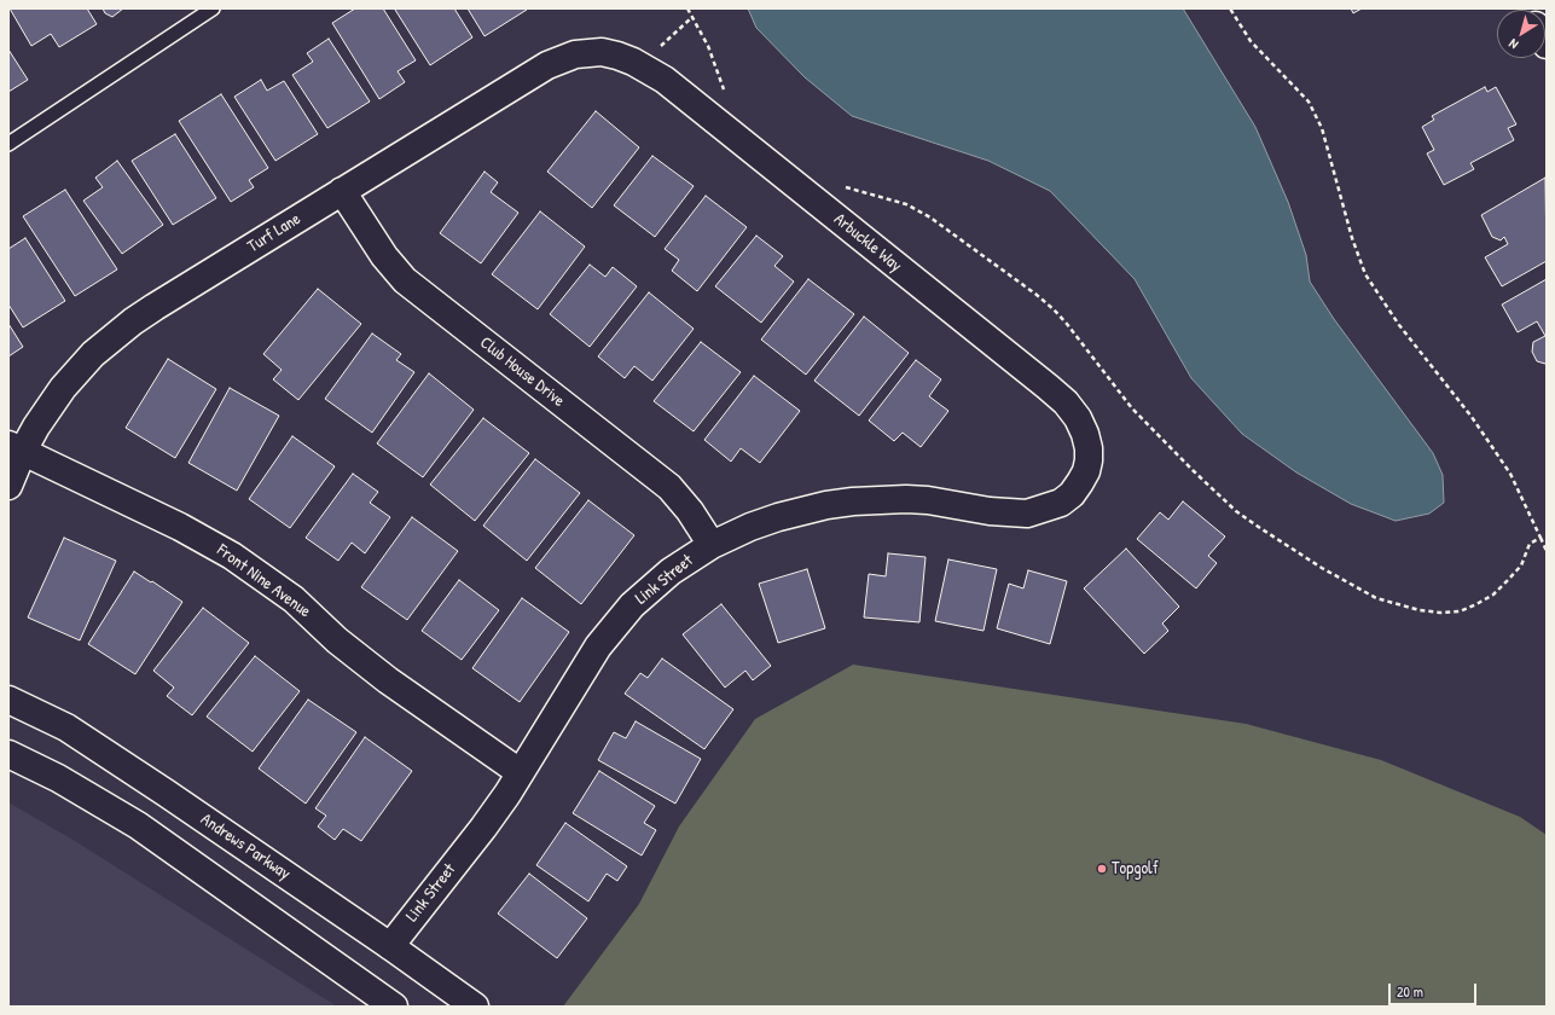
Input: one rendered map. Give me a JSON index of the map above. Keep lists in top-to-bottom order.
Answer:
{
  "streets": {
    "street": [
      "Turf Lane",
      "Arbuckle Way",
      "Club House Drive",
      "Link Street",
      "Front Nine Avenue",
      "Andrews Parkway"
    ]
  },
  "crossings": [
    ["Turf Lane", "Arbuckle Way"],
    ["Turf Lane", "Club House Drive"],
    ["Turf Lane", "Front Nine Avenue"],
    ["Arbuckle Way", "Link Street"],
    ["Club House Drive", "Link Street"],
    ["Link Street", "Front Nine Avenue"],
    ["Link Street", "Andrews Parkway"]
  ],
  "places": ["Topgolf"],
  "scale_bar": "20 m",
  "north": "bottom left"
}
